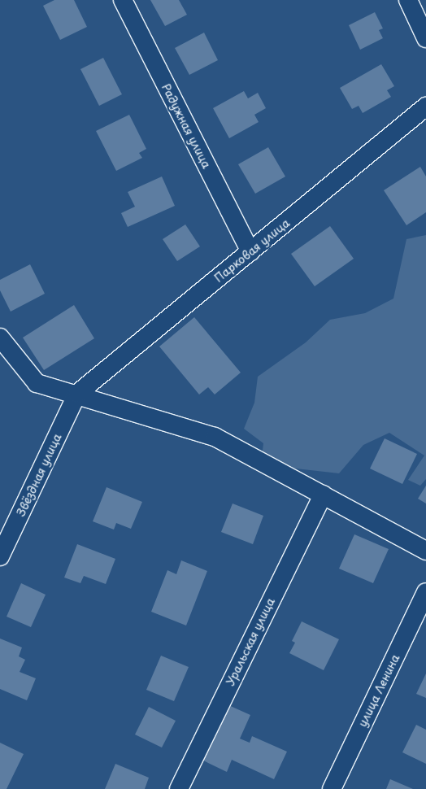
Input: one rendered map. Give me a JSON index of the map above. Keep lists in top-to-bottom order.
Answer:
{
  "streets": {
    "street": [
      "Радужная улица",
      "Парковая улица",
      "Звёздная улица",
      "Уральская улица",
      "улица Ленина"
    ]
  },
  "crossings": [
    ["Радужная улица", "Парковая улица"],
    ["Парковая улица", "Звёздная улица"]
  ]
}
